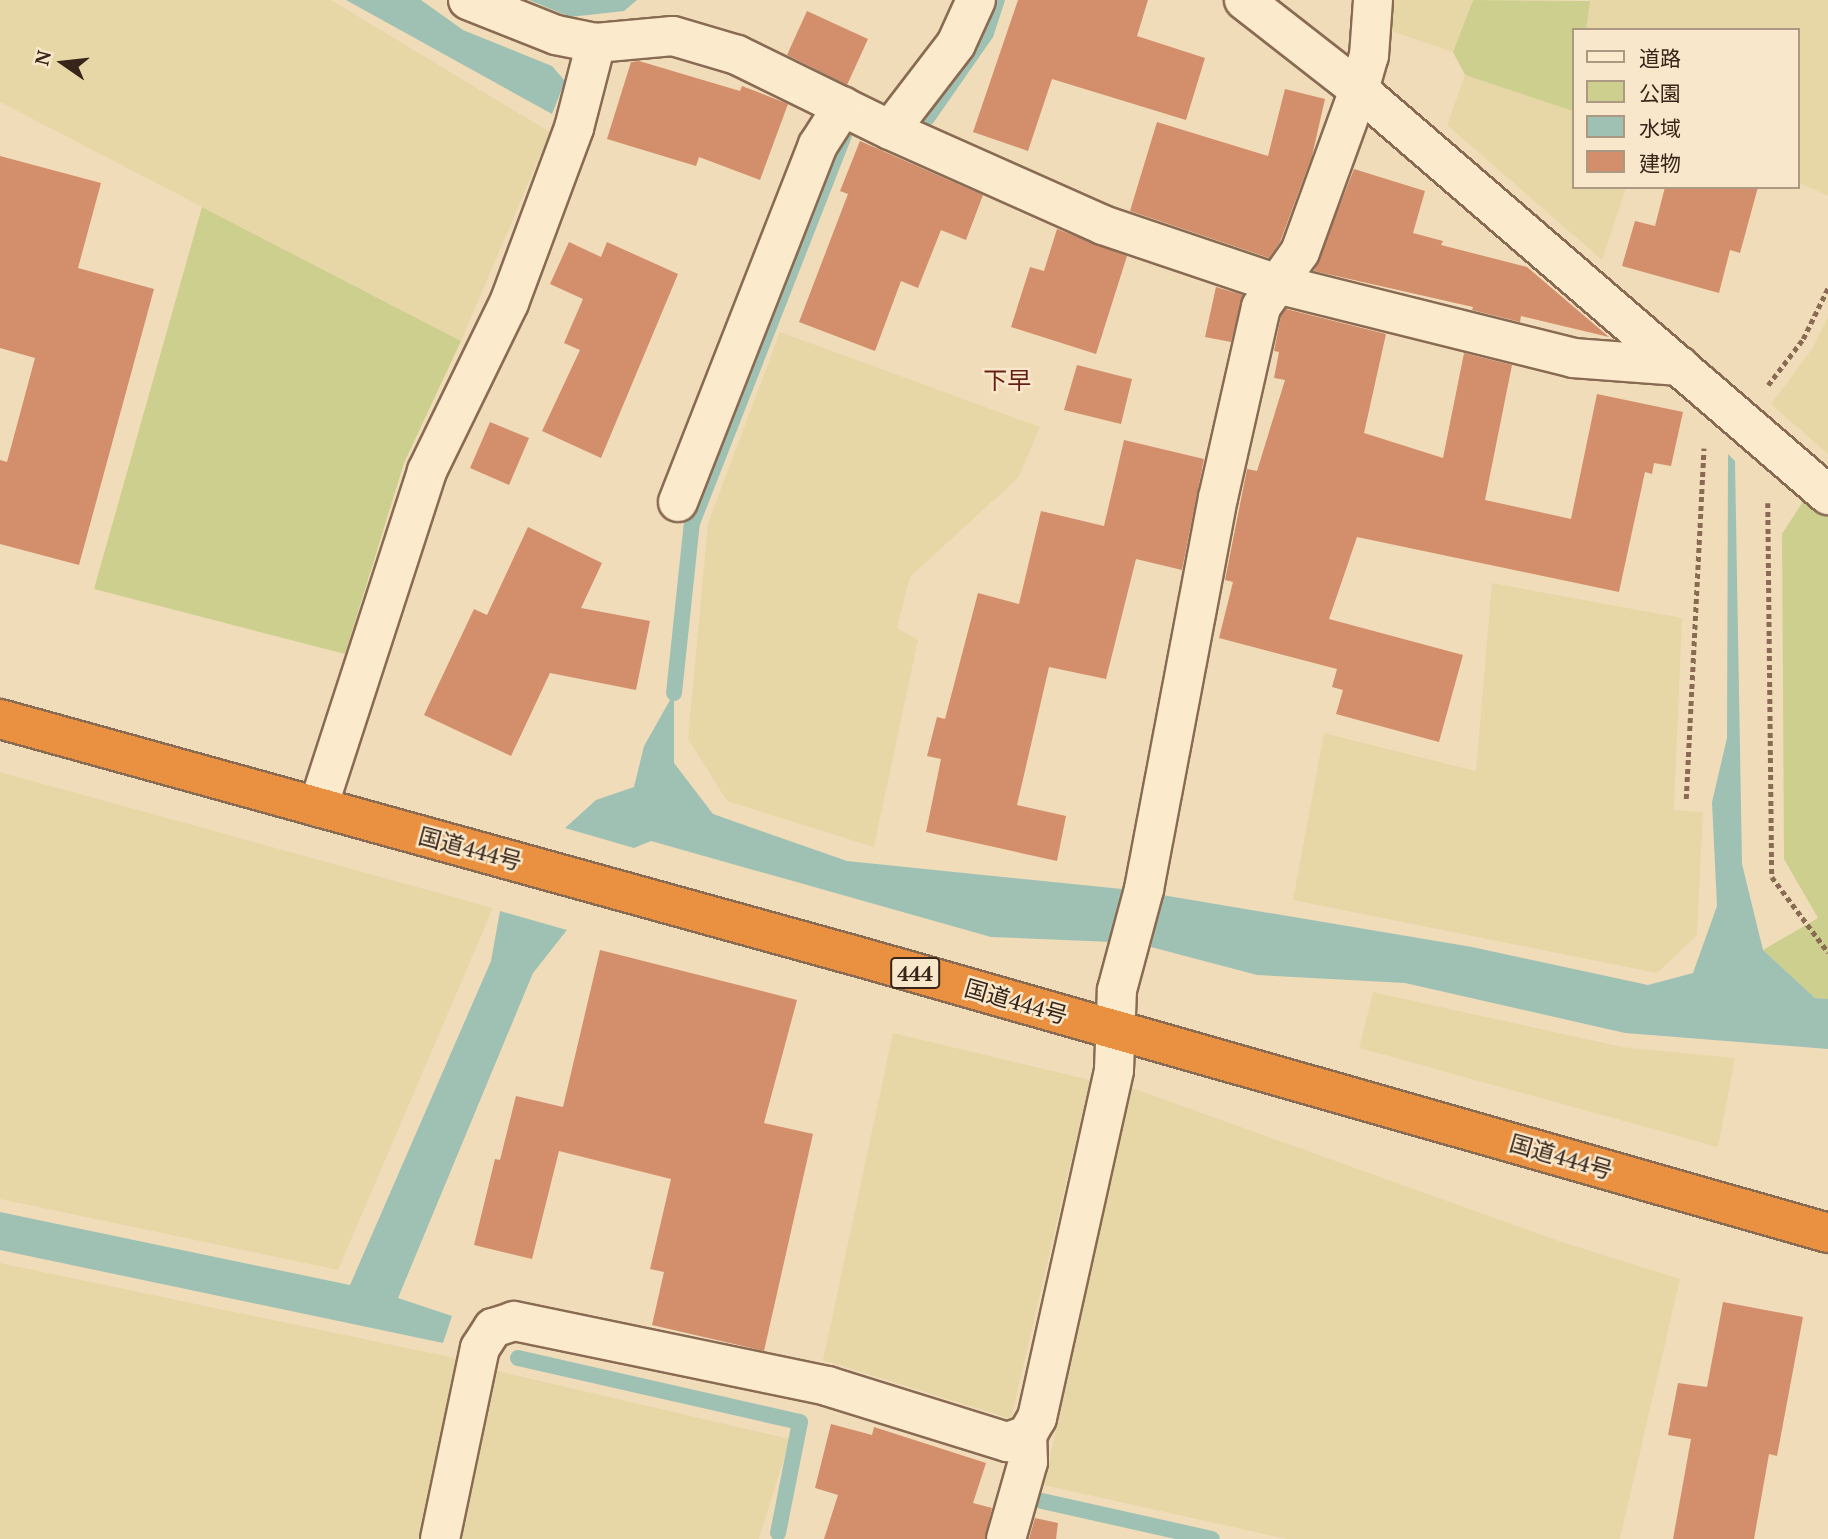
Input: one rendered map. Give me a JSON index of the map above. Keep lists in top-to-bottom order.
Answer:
{
  "streets": {
    "highway": ["国道444号", "444"]
  },
  "districts": ["下早"],
  "legend": [
    "道路",
    "公園",
    "水域",
    "建物"
  ],
  "north": "left"
}
